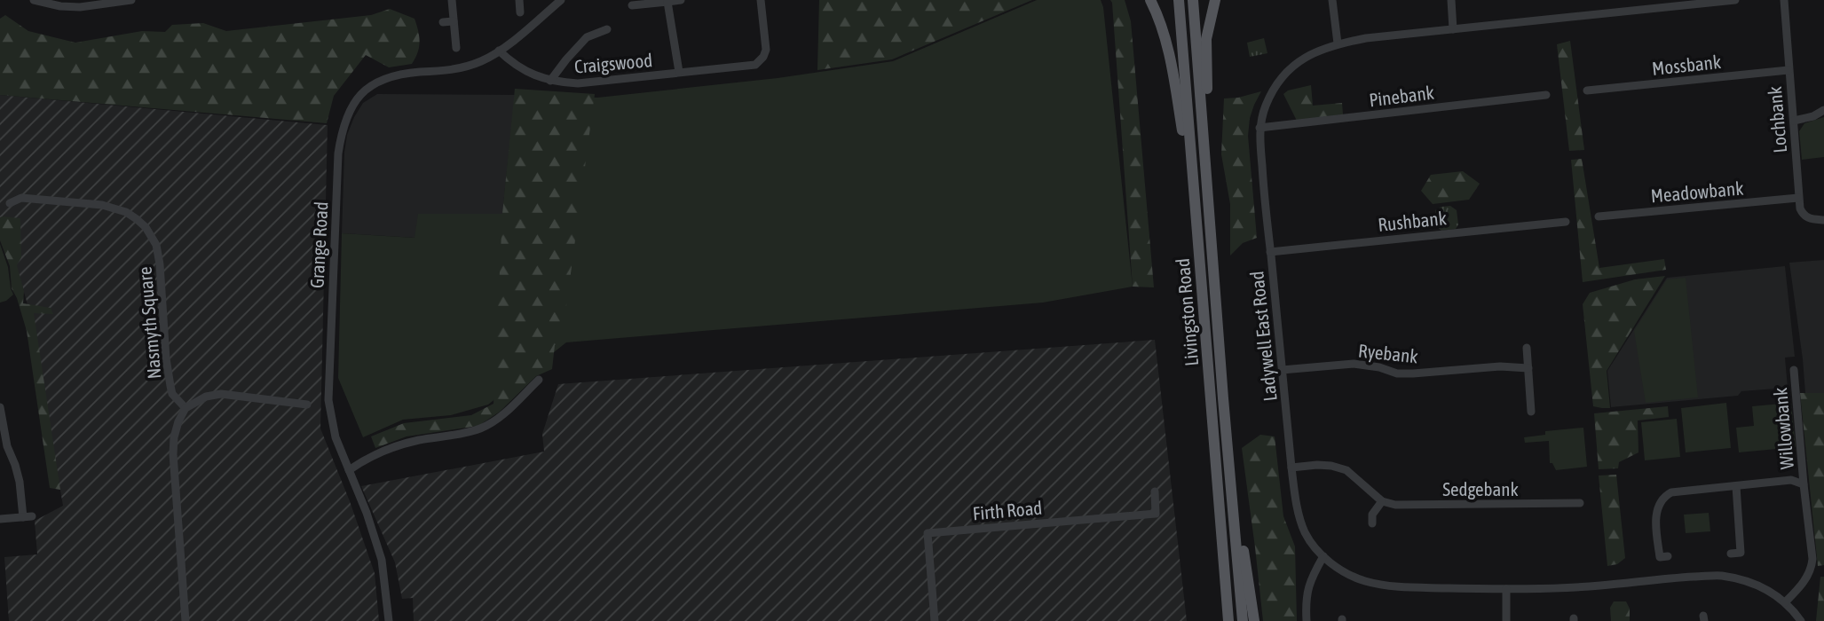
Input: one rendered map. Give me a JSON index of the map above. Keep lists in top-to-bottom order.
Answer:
{
  "streets": {
    "main road": ["Livingston Road"],
    "street": [
      "Craigswood",
      "Mossbank",
      "Pinebank",
      "Lochbank",
      "Meadowbank",
      "Rushbank",
      "Grange Road",
      "Nasmyth Square",
      "Ladywell East Road",
      "Ryebank",
      "Willowbank",
      "Sedgebank",
      "Firth Road"
    ]
  },
  "crossings": [
    ["Craigswood", "Grange Road"],
    ["Mossbank", "Lochbank"],
    ["Pinebank", "Ladywell East Road"],
    ["Lochbank", "Meadowbank"],
    ["Rushbank", "Ladywell East Road"],
    ["Ladywell East Road", "Ryebank"],
    ["Ladywell East Road", "Willowbank"]
  ]
}
